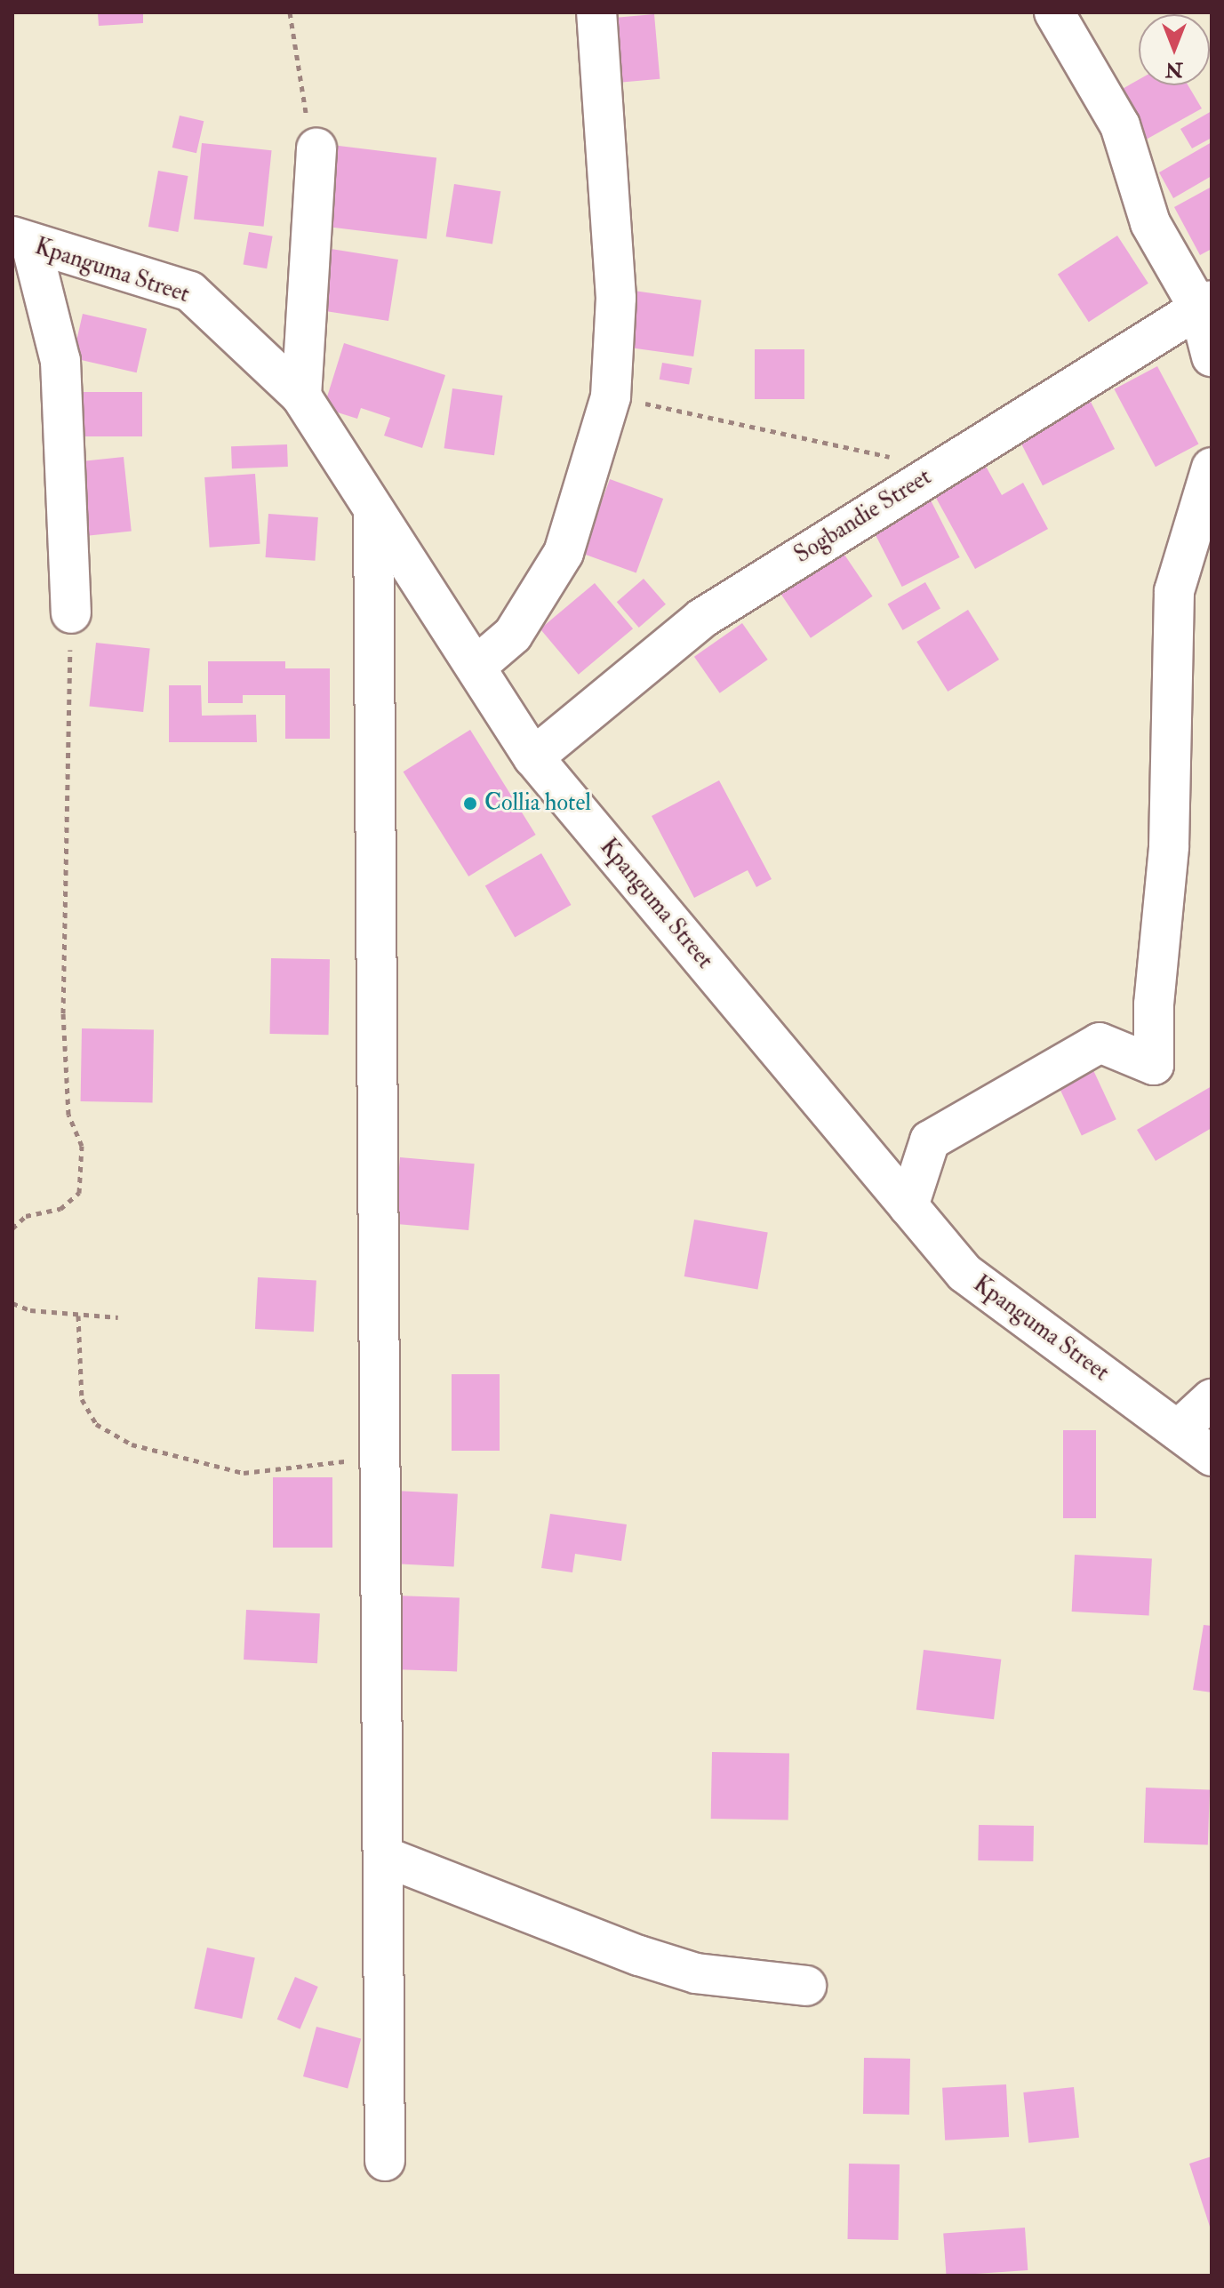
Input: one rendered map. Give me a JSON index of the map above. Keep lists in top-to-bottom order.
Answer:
{
  "streets": {
    "street": ["Kpanguma Street", "Sogbandie Street"]
  },
  "crossings": [
    ["Kpanguma Street", "Sogbandie Street"]
  ],
  "places": ["Collia hotel"],
  "north": "bottom"
}
